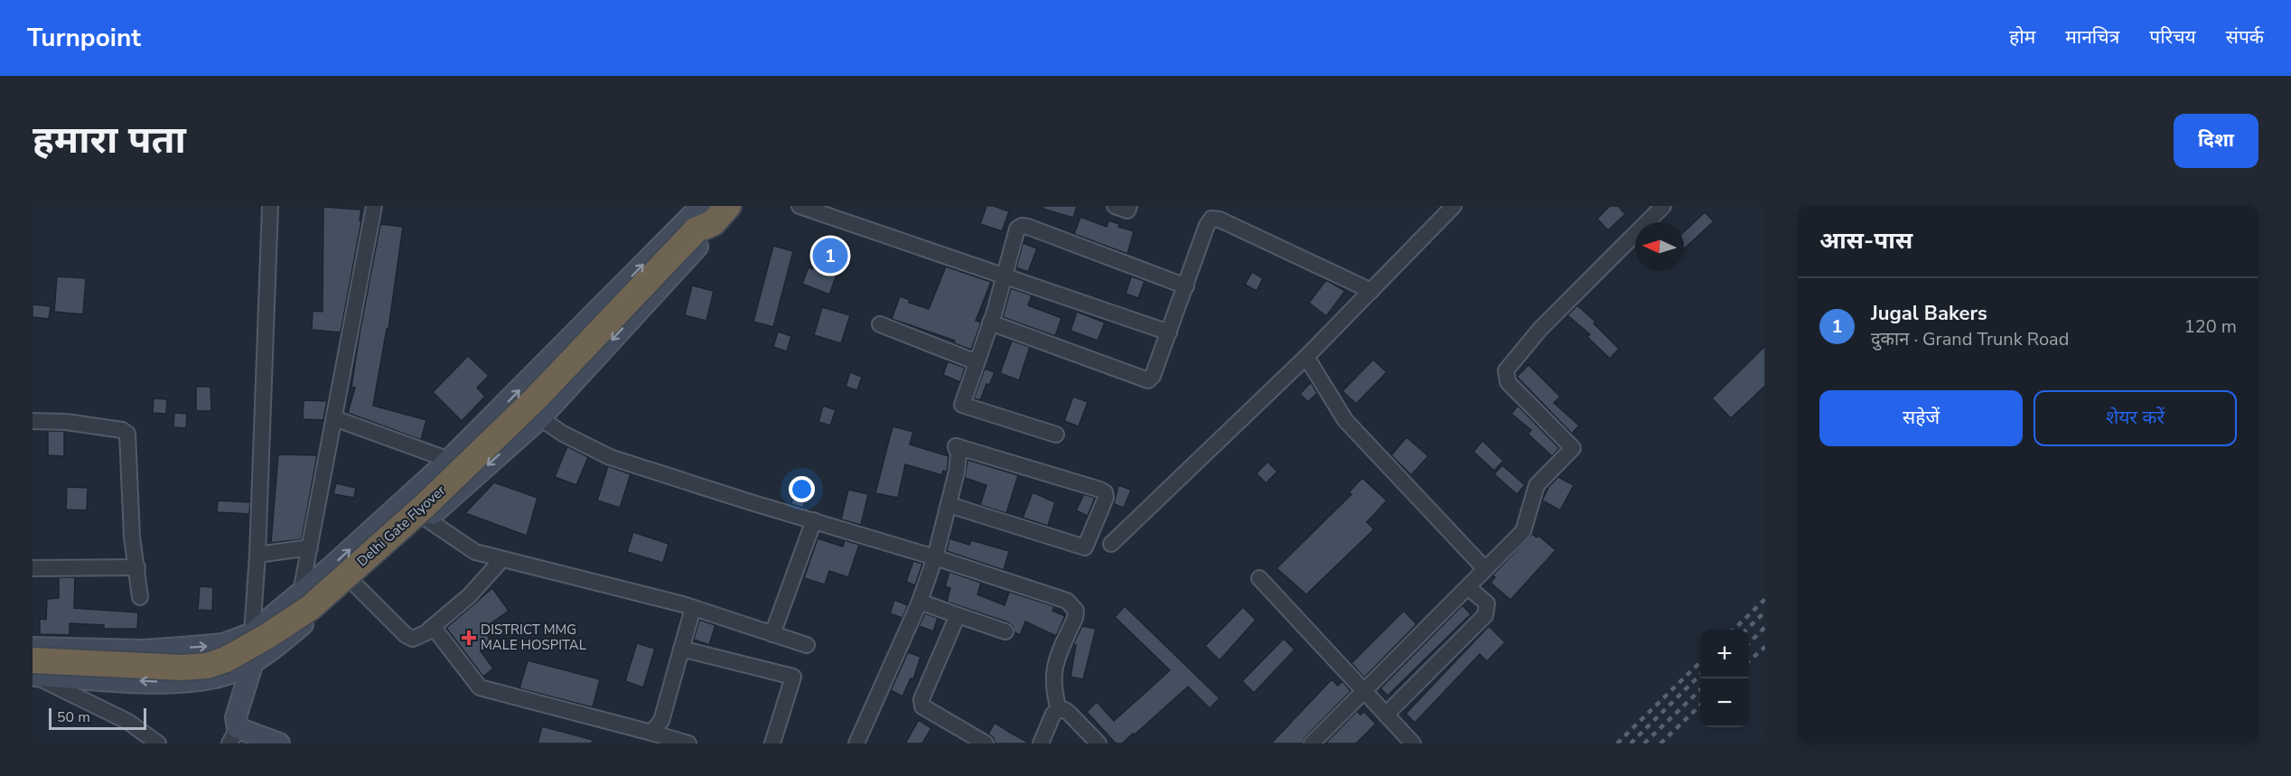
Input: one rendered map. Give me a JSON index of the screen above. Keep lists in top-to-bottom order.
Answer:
{
  "streets": {
    "highway": ["Delhi Gate Flyover"]
  },
  "places": {
    "health": ["DISTRICT MMG MALE HOSPITAL"]
  },
  "scale_bar": "50 m",
  "north": "left",
  "page": {
    "header": "Turnpoint",
    "nav": [
      "होम",
      "मानचित्र",
      "परिचय",
      "संपर्क"
    ],
    "buttons": [
      "दिशा",
      ["सहेजें", "शेयर करें"]
    ],
    "title": "हमारा पता",
    "heading": "आस-पास",
    "pins": "1",
    "list": [
      {
        "mark": "1",
        "name": "Jugal Bakers",
        "note": "दुकान · Grand Trunk Road",
        "value": "120 m"
      }
    ],
    "map_buttons": ["+", "−"],
    "scale": "50 m"
  }
}
